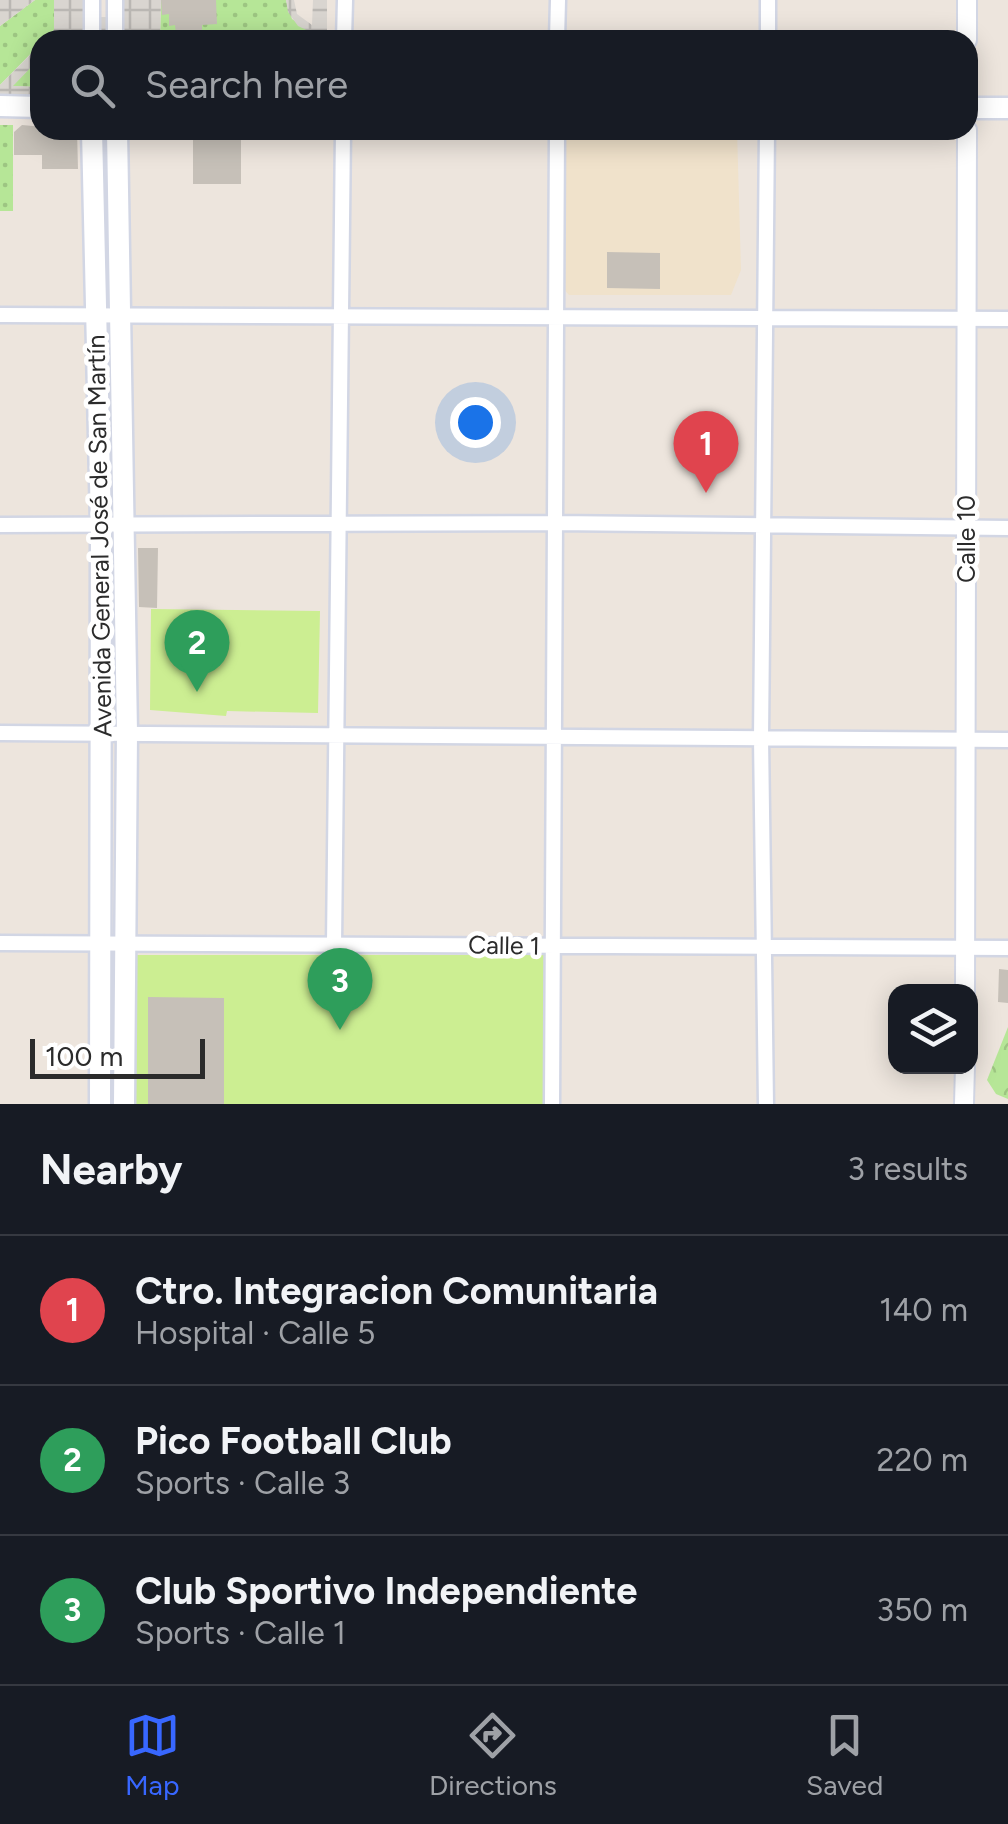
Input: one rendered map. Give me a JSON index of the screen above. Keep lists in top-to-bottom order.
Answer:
{
  "streets": {
    "main road": ["Avenida General José de San Martín"],
    "street": ["Calle 10", "Calle 1"]
  },
  "crossings": [
    ["Avenida General José de San Martín", "Calle 1"],
    ["Calle 10", "Calle 1"]
  ],
  "scale_bar": "100 m",
  "page": {
    "search": "Search here",
    "pins": ["1", "2", "3"],
    "scale": "100 m",
    "heading": ["Nearby", "3 results"],
    "list": [
      {
        "mark": "1",
        "name": "Ctro. Integracion Comunitaria",
        "note": "Hospital · Calle 5",
        "value": "140 m"
      },
      {
        "mark": "2",
        "name": "Pico Football Club",
        "note": "Sports · Calle 3",
        "value": "220 m"
      },
      {
        "mark": "3",
        "name": "Club Sportivo Independiente",
        "note": "Sports · Calle 1",
        "value": "350 m"
      }
    ],
    "nav": ["Map", "Directions", "Saved"]
  }
}
